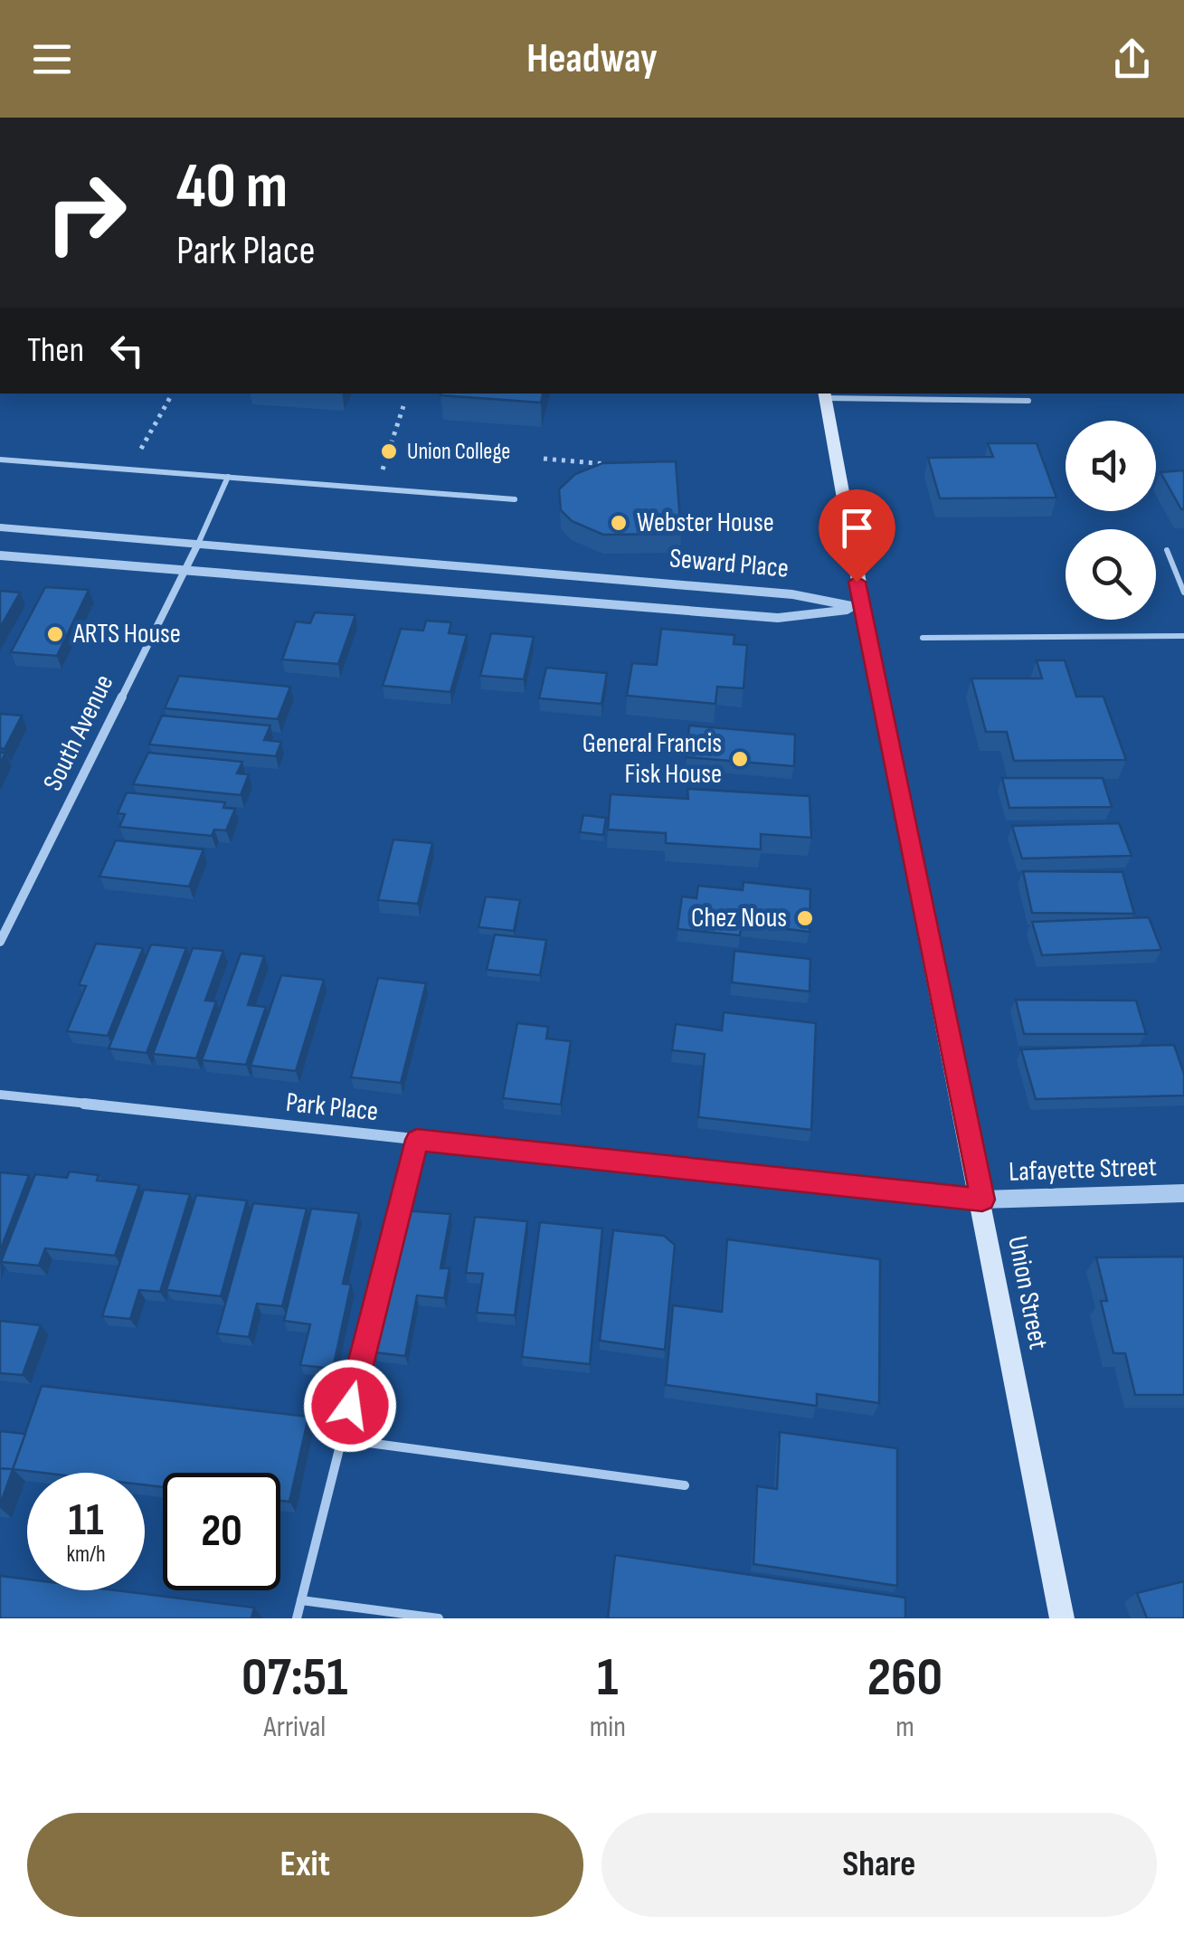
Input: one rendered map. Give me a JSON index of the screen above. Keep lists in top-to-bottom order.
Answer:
{
  "streets": {
    "main road": ["Union Street"],
    "street": [
      "Seward Place",
      "South Avenue",
      "Park Place",
      "Lafayette Street"
    ]
  },
  "crossings": [
    ["Seward Place", "South Avenue"],
    ["Seward Place", "Union Street"],
    ["Park Place", "Lafayette Street"],
    ["Park Place", "Union Street"],
    ["Lafayette Street", "Union Street"]
  ],
  "places": [
    "Union College",
    "Webster House",
    "ARTS House",
    "General Francis Fisk House",
    "Chez Nous"
  ],
  "page": {
    "header": "Headway",
    "turn": ["40 m", "Park Place"],
    "then": "Then",
    "speed": "11 km/h",
    "limit": "20",
    "eta": [
      "07:51",
      "Arrival",
      "1",
      "min",
      "260",
      "m"
    ],
    "buttons": ["Exit", "Share"]
  }
}
